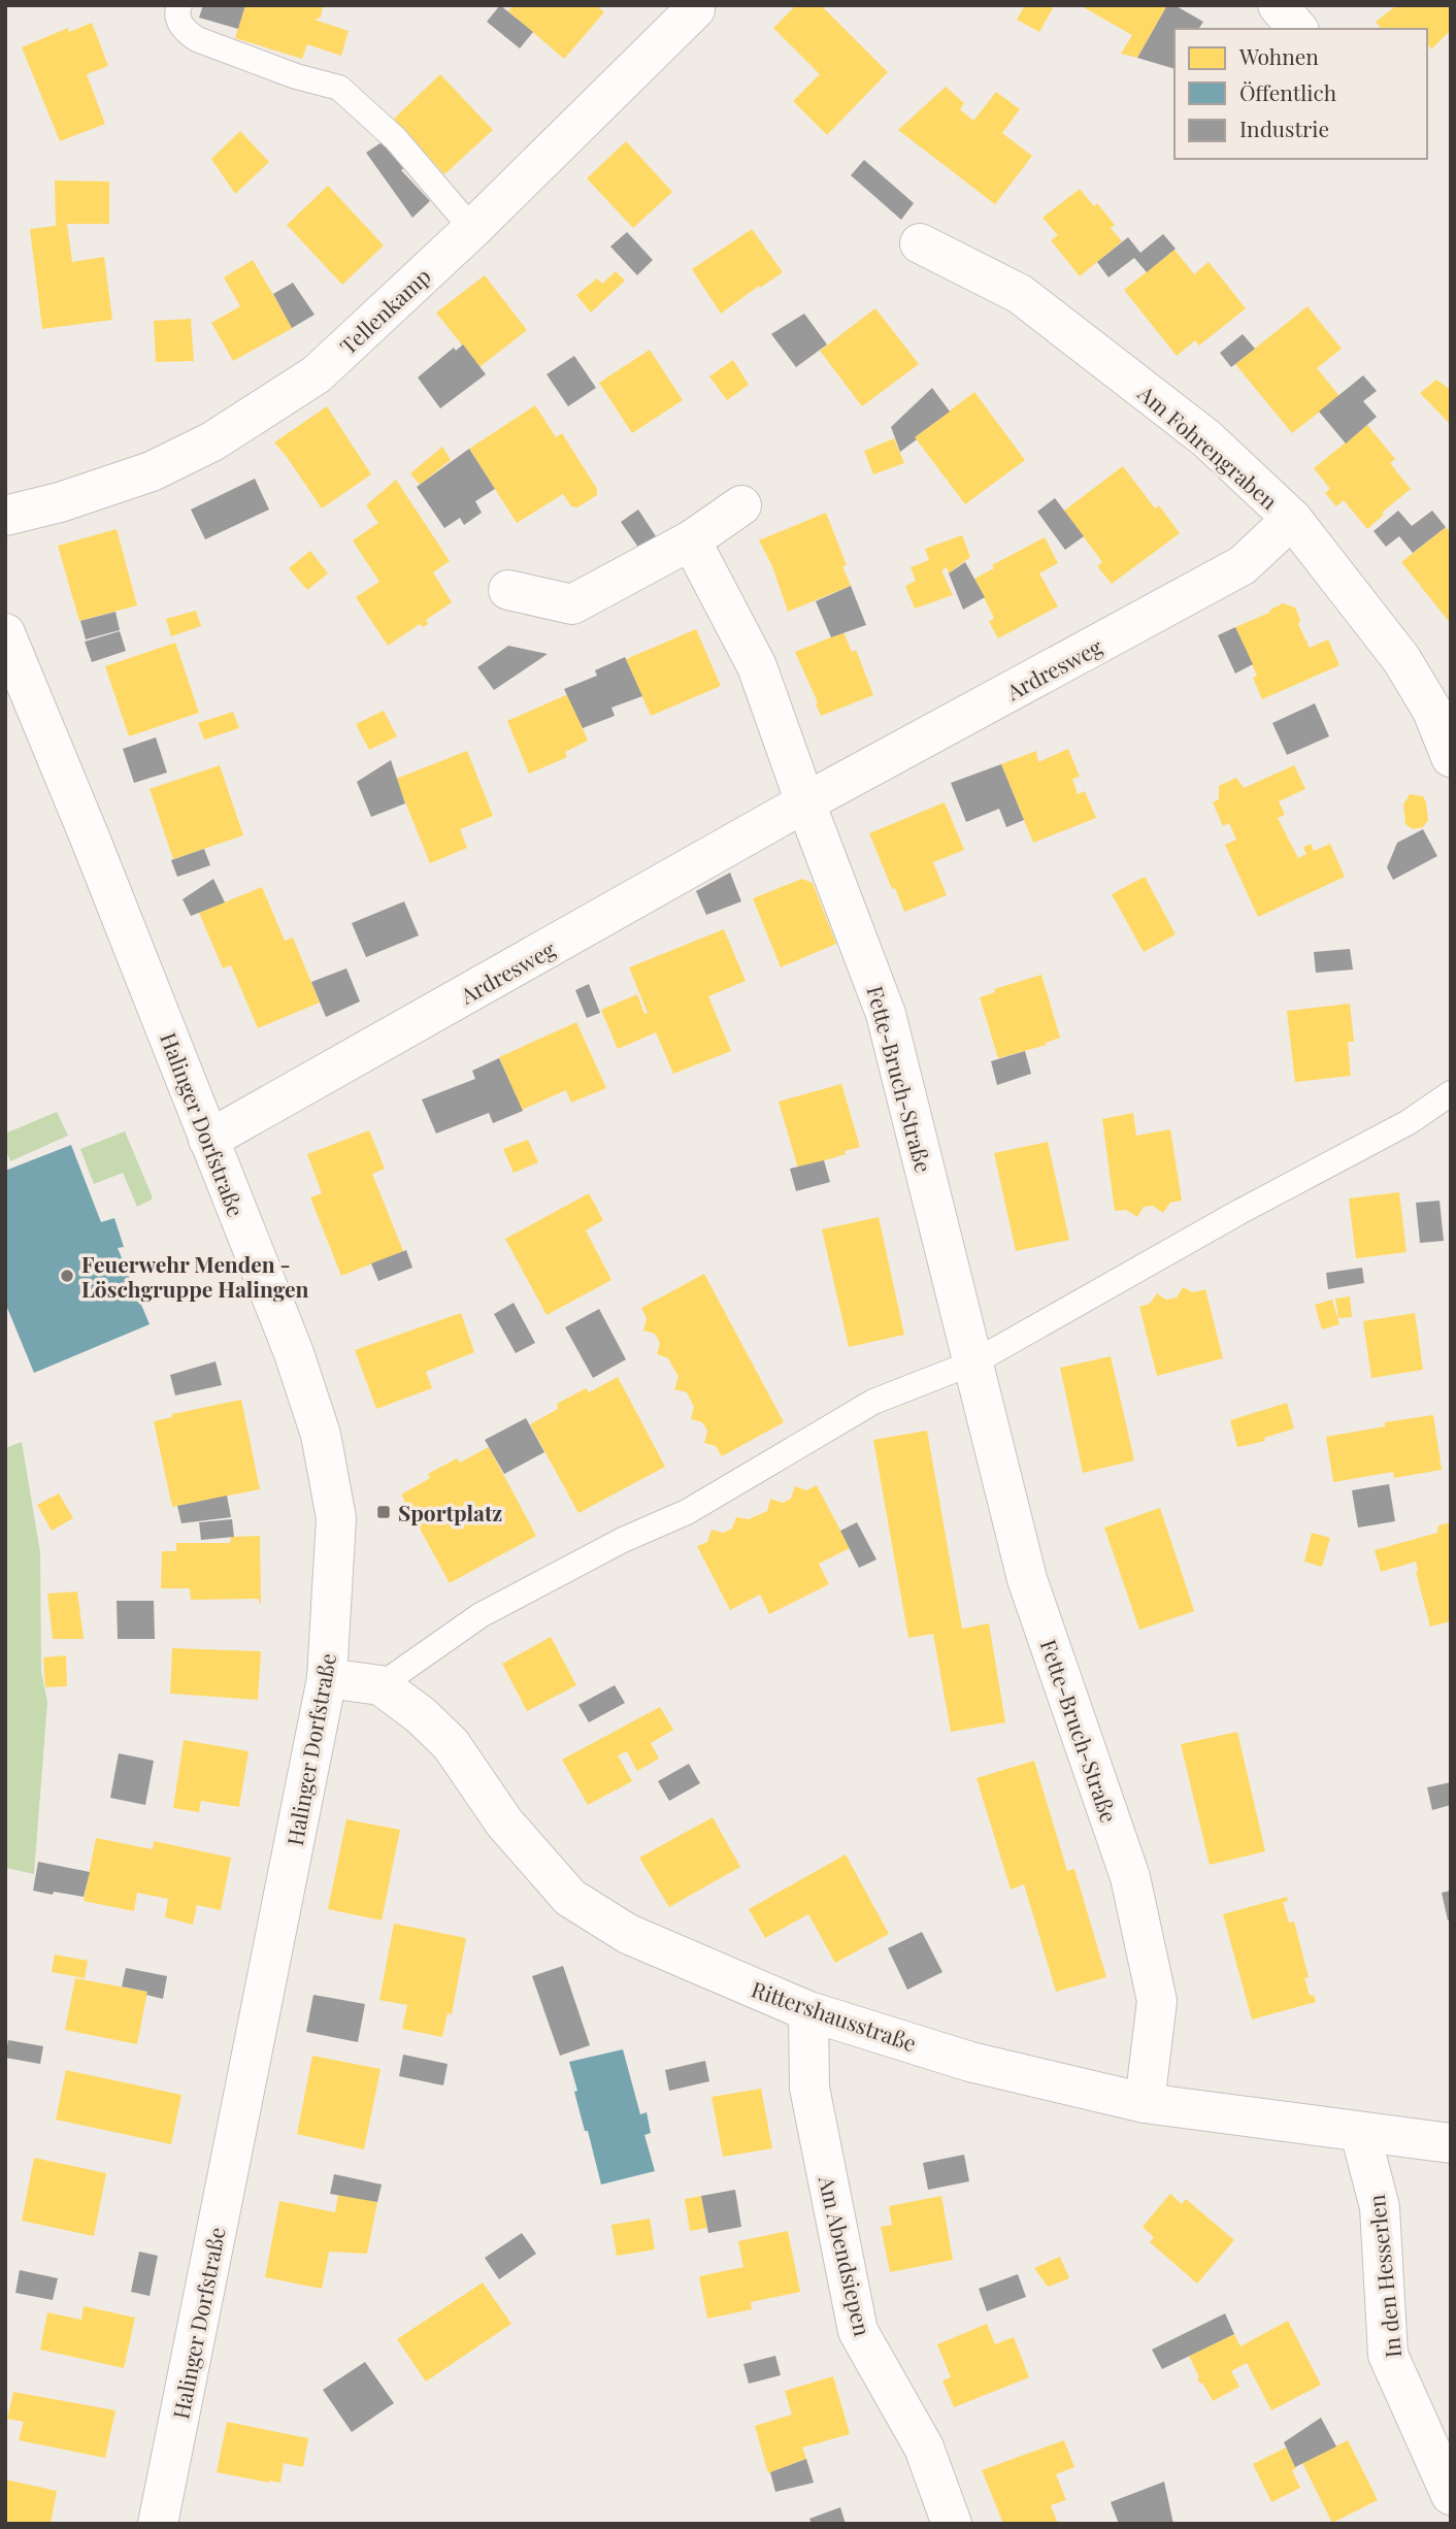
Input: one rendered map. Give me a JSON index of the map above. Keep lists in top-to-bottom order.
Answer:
{
  "streets": {
    "street": [
      "Tellenkamp",
      "Am Fohrengraben",
      "Ardresweg",
      "Fette-Bruch-Straße",
      "Halinger Dorfstraße",
      "Rittershausstraße",
      "Am Abendsiepen",
      "In den Hesserlen"
    ]
  },
  "crossings": [
    ["Am Fohrengraben", "Ardresweg"],
    ["Ardresweg", "Fette-Bruch-Straße"],
    ["Ardresweg", "Halinger Dorfstraße"],
    ["Fette-Bruch-Straße", "Rittershausstraße"],
    ["Halinger Dorfstraße", "Rittershausstraße"],
    ["Rittershausstraße", "Am Abendsiepen"],
    ["Rittershausstraße", "In den Hesserlen"]
  ],
  "places": {
    "other": ["Feuerwehr Menden - Löschgruppe Halingen"],
    "transit": ["Sportplatz"]
  },
  "legend": ["Wohnen", "Öffentlich", "Industrie"]
}
